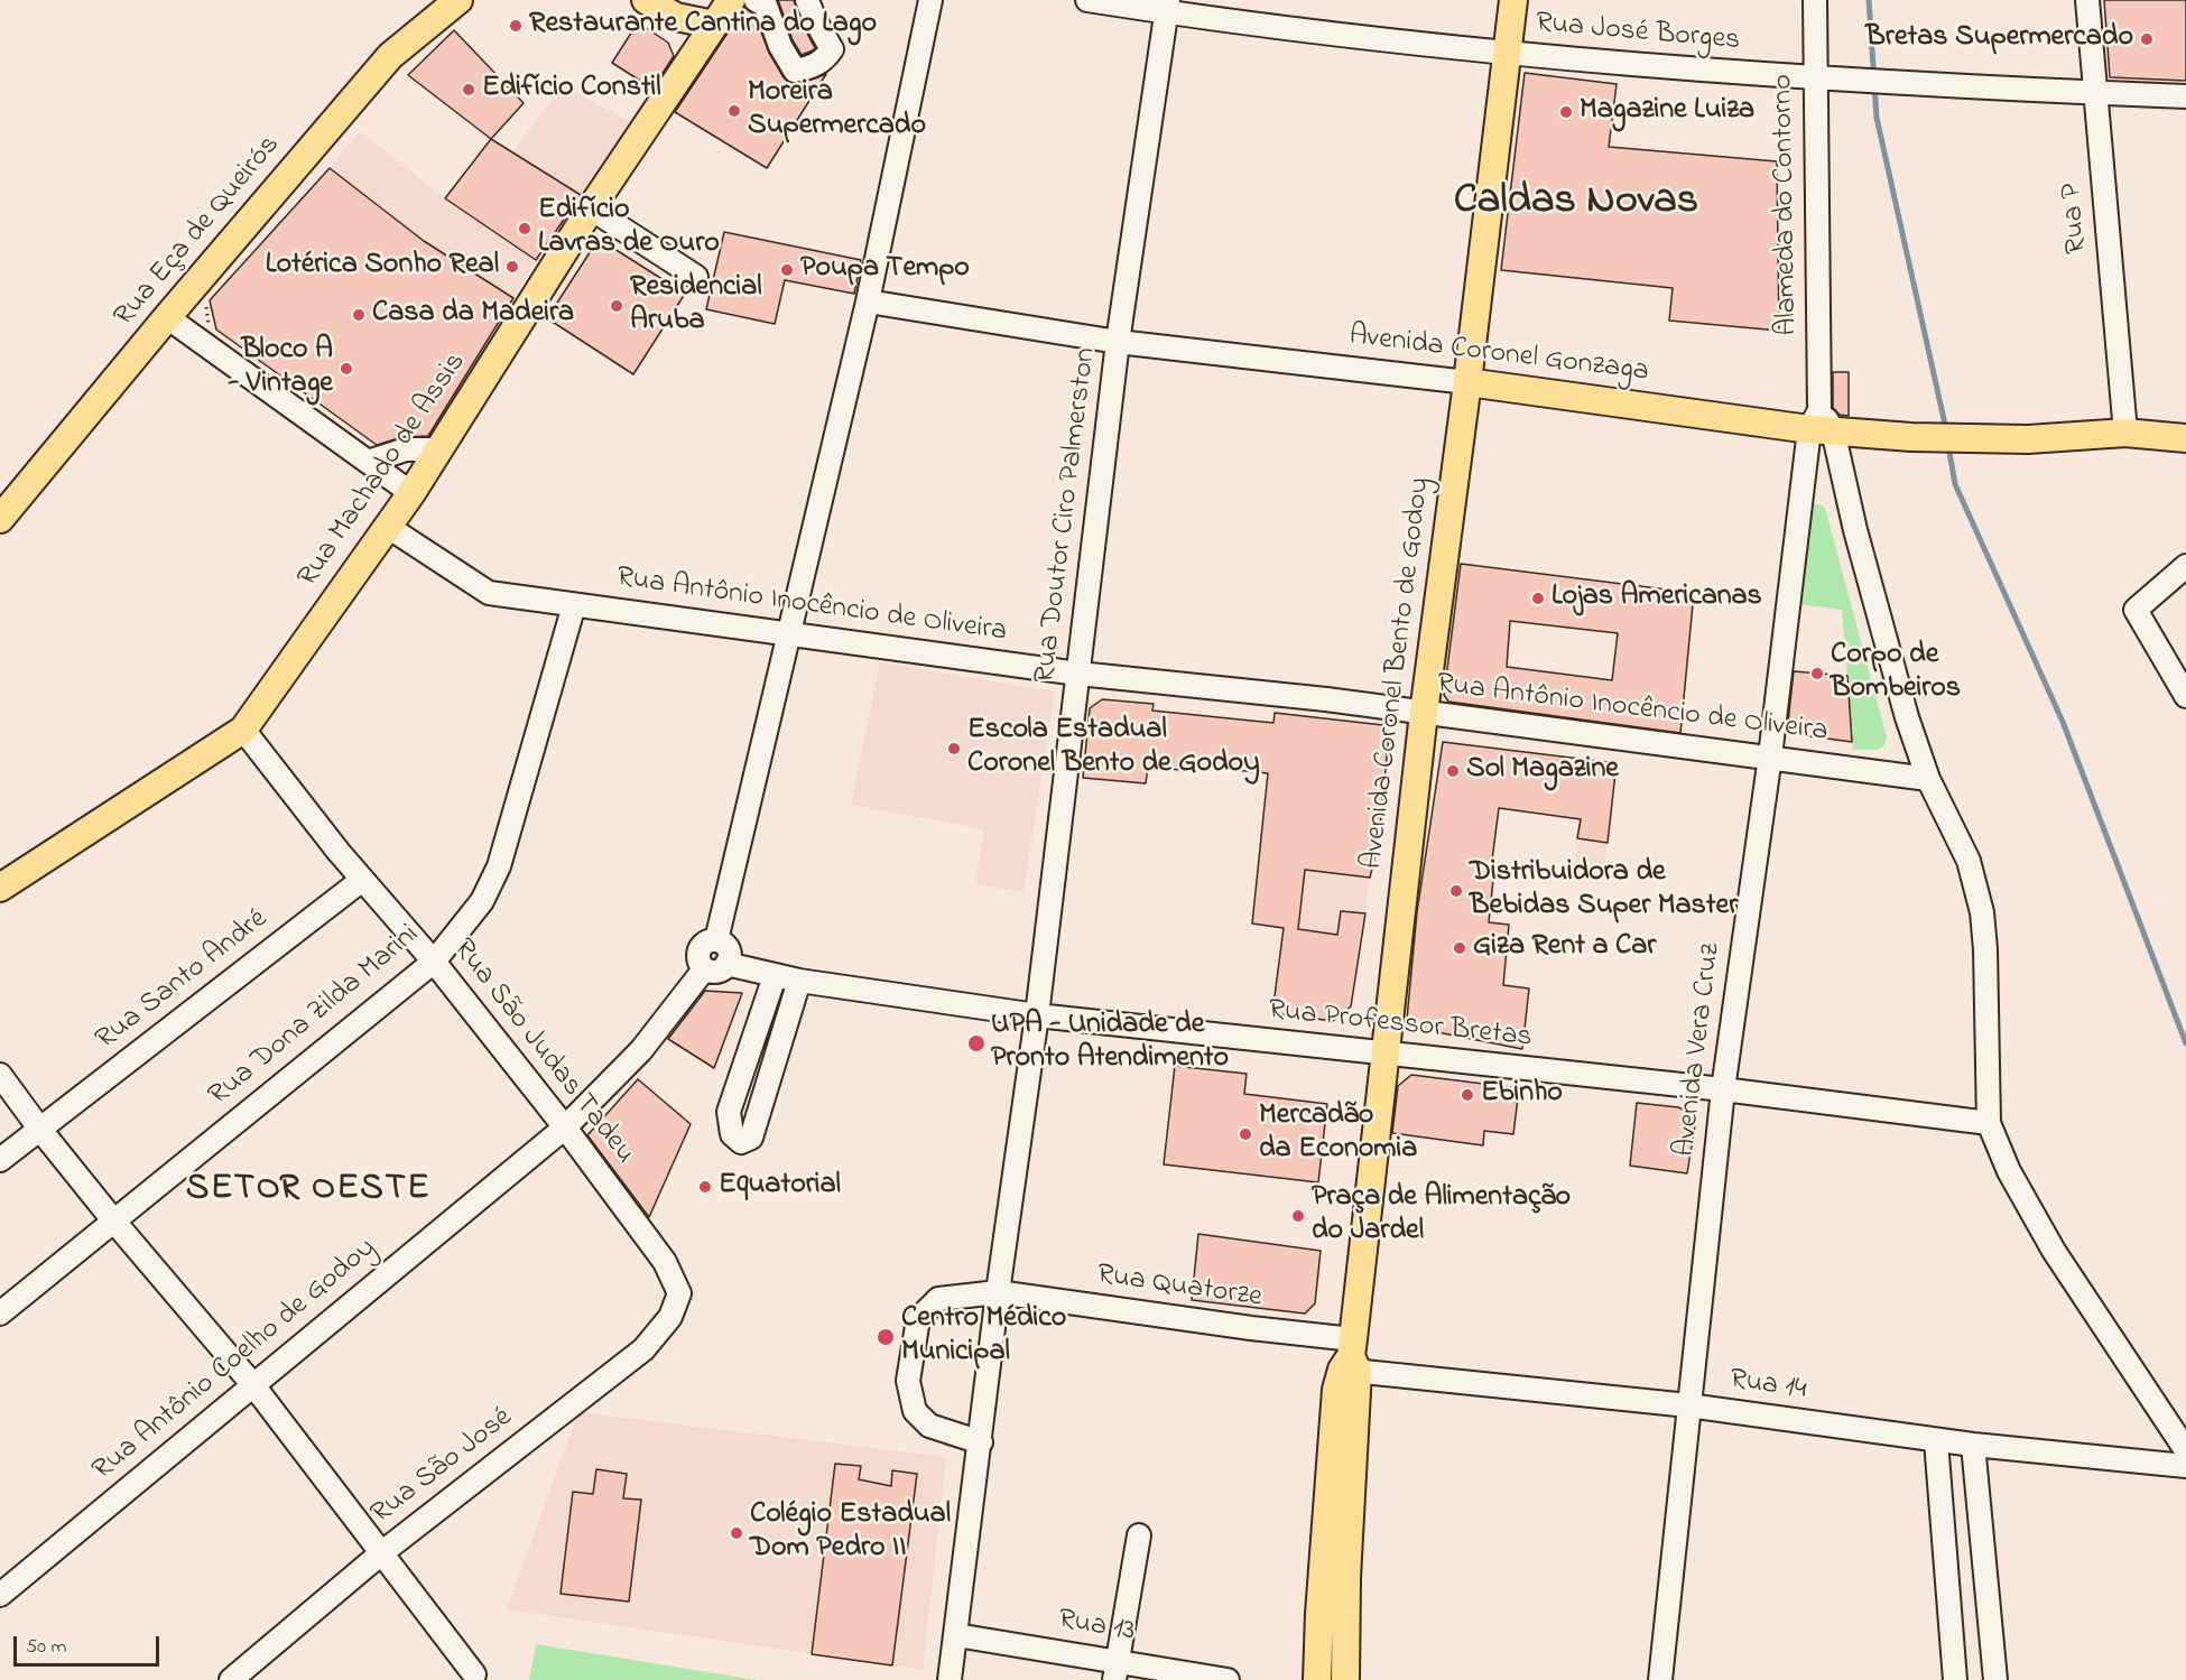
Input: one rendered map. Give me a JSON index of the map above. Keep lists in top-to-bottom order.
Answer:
{
  "streets": {
    "main road": [
      "Rua Eça de Queirós",
      "Avenida Coronel Gonzaga",
      "Rua Machado de Assis",
      "Avenida Coronel Bento de Godoy"
    ],
    "street": [
      "Rua José Borges",
      "Alameda do Contorno",
      "Rua P",
      "Rua Doutor Ciro Palmerston",
      "Rua Antônio Inocêncio de Oliveira",
      "Rua Santo André",
      "Rua Dona Zilda Marini",
      "Rua Professor Bretas",
      "Avenida Vera Cruz",
      "Rua São Judas Tadeu",
      "Rua Quatorze",
      "Rua Antônio Coelho de Godoy",
      "Rua 14",
      "Rua São José",
      "Rua 13"
    ]
  },
  "crossings": [
    ["Rua José Borges", "Alameda do Contorno"],
    ["Rua José Borges", "Rua P"],
    ["Rua José Borges", "Rua Doutor Ciro Palmerston"],
    ["Rua José Borges", "Avenida Coronel Bento de Godoy"],
    ["Alameda do Contorno", "Avenida Coronel Gonzaga"],
    ["Alameda do Contorno", "Rua Antônio Inocêncio de Oliveira"],
    ["Alameda do Contorno", "Rua Professor Bretas"],
    ["Alameda do Contorno", "Avenida Vera Cruz"],
    ["Rua P", "Avenida Coronel Gonzaga"],
    ["Avenida Coronel Gonzaga", "Rua Doutor Ciro Palmerston"],
    ["Avenida Coronel Gonzaga", "Avenida Coronel Bento de Godoy"],
    ["Avenida Coronel Gonzaga", "Avenida Vera Cruz"],
    ["Avenida Coronel Gonzaga", "Rua Antônio Coelho de Godoy"],
    ["Rua Machado de Assis", "Rua Antônio Inocêncio de Oliveira"],
    ["Rua Machado de Assis", "Rua São Judas Tadeu"],
    ["Rua Doutor Ciro Palmerston", "Rua Antônio Inocêncio de Oliveira"],
    ["Rua Doutor Ciro Palmerston", "Rua Professor Bretas"],
    ["Rua Doutor Ciro Palmerston", "Rua Quatorze"],
    ["Rua Doutor Ciro Palmerston", "Rua 13"],
    ["Rua Antônio Inocêncio de Oliveira", "Avenida Coronel Bento de Godoy"],
    ["Rua Antônio Inocêncio de Oliveira", "Rua Dona Zilda Marini"],
    ["Rua Antônio Inocêncio de Oliveira", "Avenida Vera Cruz"],
    ["Rua Antônio Inocêncio de Oliveira", "Rua Antônio Coelho de Godoy"],
    ["Avenida Coronel Bento de Godoy", "Rua Professor Bretas"],
    ["Avenida Coronel Bento de Godoy", "Rua Quatorze"],
    ["Avenida Coronel Bento de Godoy", "Rua 14"],
    ["Rua Santo André", "Rua São Judas Tadeu"],
    ["Rua Dona Zilda Marini", "Rua São Judas Tadeu"],
    ["Rua Professor Bretas", "Avenida Vera Cruz"],
    ["Rua Professor Bretas", "Rua Antônio Coelho de Godoy"],
    ["Avenida Vera Cruz", "Rua 14"],
    ["Rua São Judas Tadeu", "Rua Antônio Coelho de Godoy"],
    ["Rua São Judas Tadeu", "Rua São José"],
    ["Rua Quatorze", "Rua 14"]
  ],
  "districts": ["Caldas Novas", "SETOR OESTE"],
  "places": [
    "Restaurante Cantina do Lago",
    "Bretas Supermercado",
    "Edifício Constil",
    "Moreira Supermercado",
    "Magazine Luiza",
    "Edifício Lavras de Ouro",
    "Lotérica Sonho Real",
    "Poupa Tempo",
    "Residencial Aruba",
    "Casa da Madeira",
    "Bloco A - Vintage",
    "Lojas Americanas",
    "Corpo de Bombeiros",
    "Escola Estadual Coronel Bento de Godoy",
    "Sol Magazine",
    "Distribuidora de Bebidas Super Master",
    "Giza Rent a Car",
    "UPA - Unidade de Pronto Atendimento",
    "Ebinho",
    "Mercadão da Economia",
    "Equatorial",
    "Praça de Alimentação do Jardel",
    "Centro Médico Municipal",
    "Colégio Estadual Dom Pedro II"
  ],
  "scale_bar": "50 m"
}
